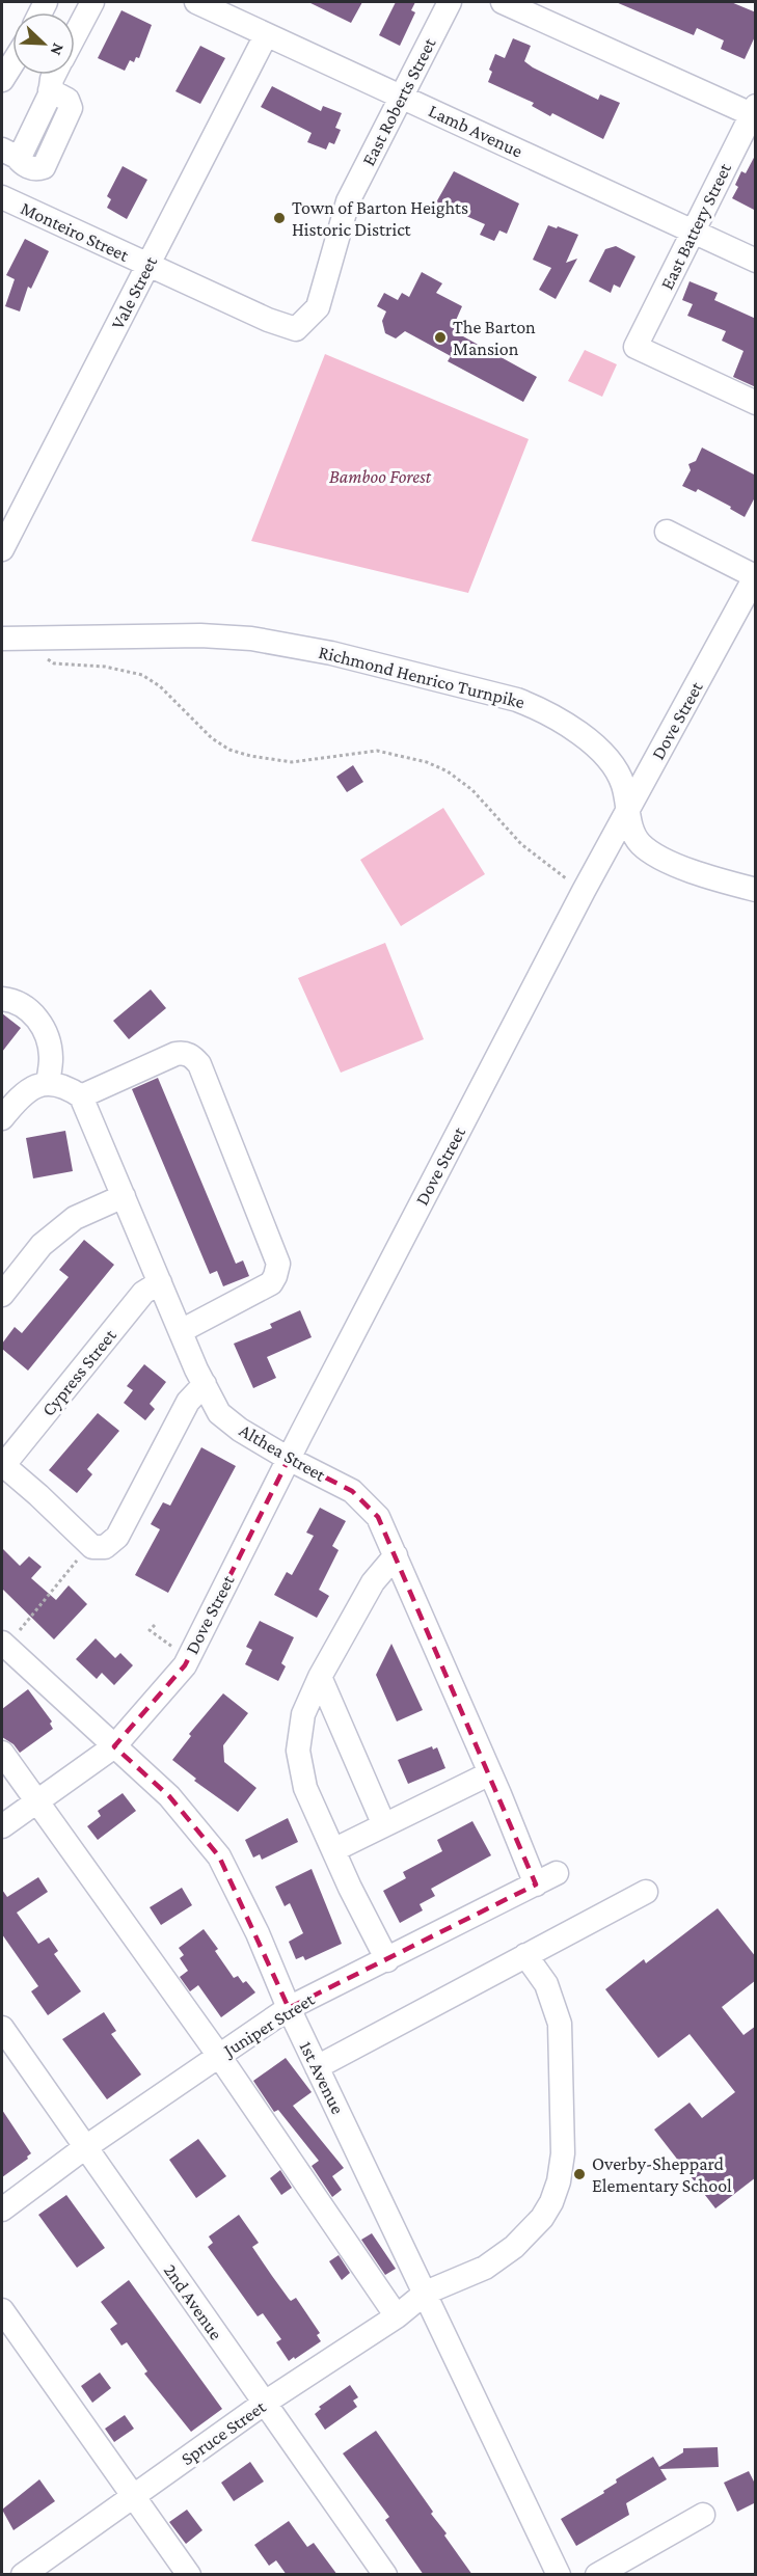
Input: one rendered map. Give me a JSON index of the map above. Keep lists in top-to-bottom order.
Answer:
{
  "streets": {
    "street": [
      "East Roberts Street",
      "Lamb Avenue",
      "East Battery Street",
      "Monteiro Street",
      "Vale Street",
      "Richmond Henrico Turnpike",
      "Dove Street",
      "Cypress Street",
      "Althea Street",
      "Juniper Street",
      "1st Avenue",
      "2nd Avenue",
      "Spruce Street"
    ]
  },
  "crossings": [
    ["East Roberts Street", "Lamb Avenue"],
    ["East Roberts Street", "Monteiro Street"],
    ["East Roberts Street", "Vale Street"],
    ["Lamb Avenue", "East Battery Street"],
    ["Lamb Avenue", "Vale Street"],
    ["Monteiro Street", "Vale Street"],
    ["Richmond Henrico Turnpike", "Dove Street"],
    ["Dove Street", "Althea Street"],
    ["Dove Street", "1st Avenue"],
    ["Cypress Street", "Althea Street"],
    ["Althea Street", "Juniper Street"],
    ["Juniper Street", "1st Avenue"],
    ["Juniper Street", "2nd Avenue"],
    ["1st Avenue", "Spruce Street"],
    ["2nd Avenue", "Spruce Street"]
  ],
  "parks": ["Bamboo Forest"],
  "places": ["Town of Barton Heights Historic District", "The Barton Mansion", "Overby-Sheppard Elementary School"],
  "north": "bottom right"
}
